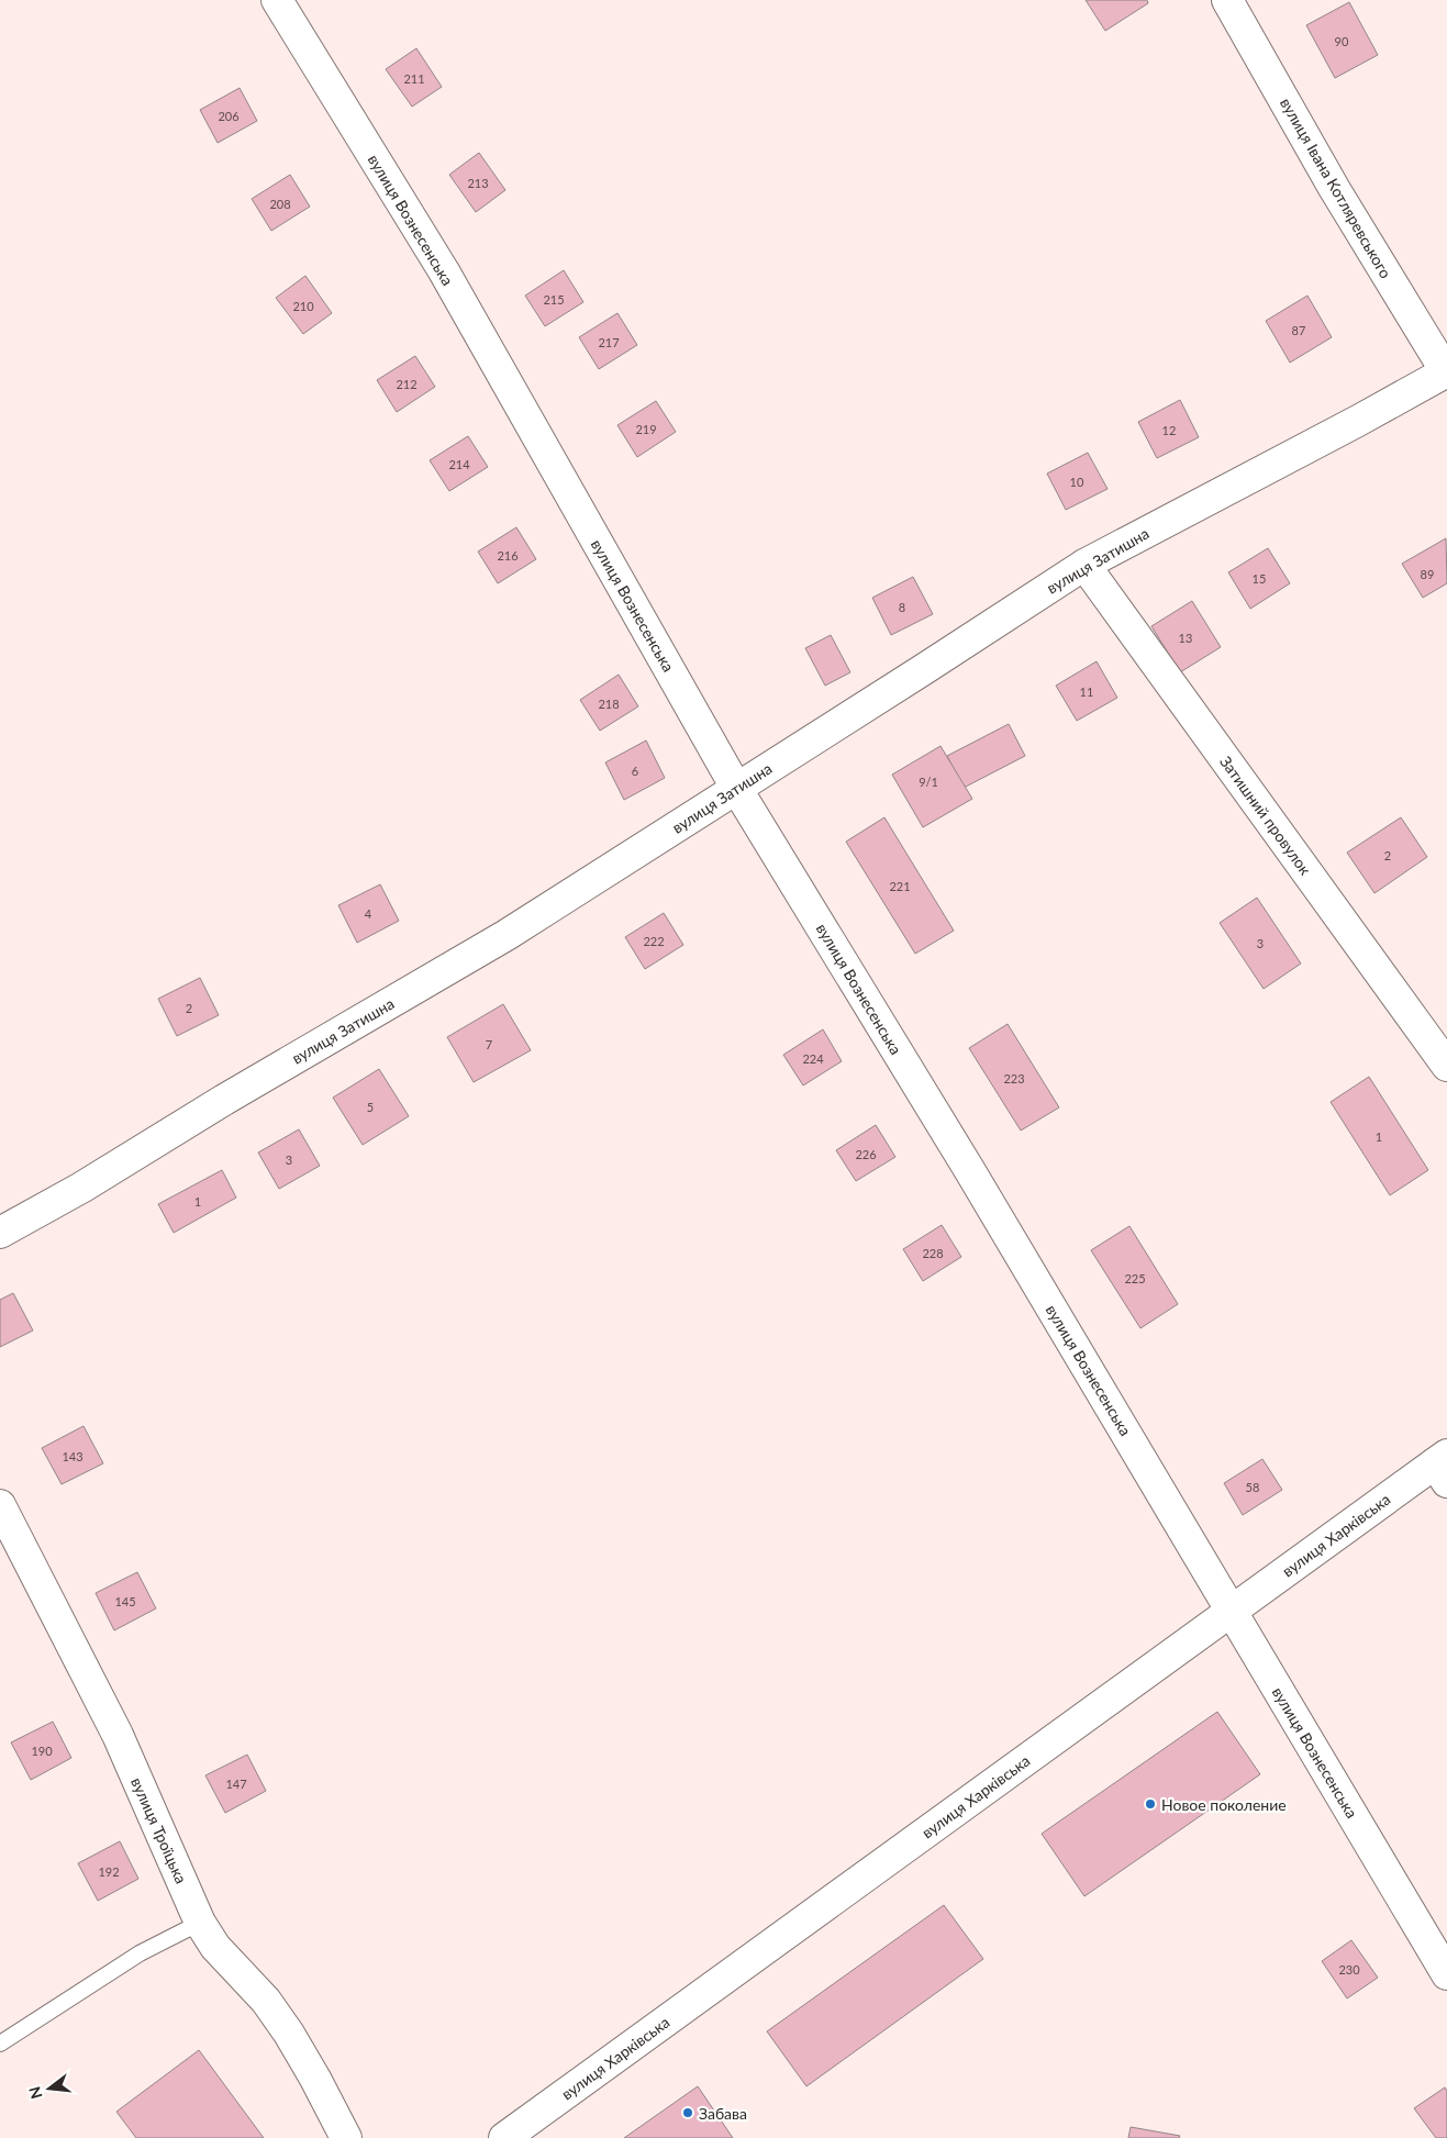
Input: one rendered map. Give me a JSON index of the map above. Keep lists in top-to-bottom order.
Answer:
{
  "streets": {
    "street": [
      "вулиця Івана Котляревського",
      "вулиця Вознесенська",
      "вулиця Затишна",
      "Затишний провулок",
      "вулиця Харківська",
      "вулиця Троїцька"
    ]
  },
  "crossings": [
    ["вулиця Івана Котляревського", "вулиця Затишна"],
    ["вулиця Вознесенська", "вулиця Затишна"],
    ["вулиця Вознесенська", "вулиця Харківська"],
    ["вулиця Затишна", "Затишний провулок"]
  ],
  "places": ["Новое поколение", "Забава"],
  "house_numbers": [
    "90",
    "211",
    "206",
    "213",
    "208",
    "215",
    "210",
    "87",
    "217",
    "212",
    "219",
    "12",
    "214",
    "10",
    "216",
    "89",
    "15",
    "8",
    "13",
    "11",
    "218",
    "6",
    "9/1",
    "2",
    "221",
    "4",
    "222",
    "3",
    "2",
    "7",
    "224",
    "223",
    "5",
    "1",
    "226",
    "3",
    "1",
    "228",
    "225",
    "143",
    "58",
    "145",
    "190",
    "147",
    "192",
    "230"
  ],
  "north": "left"
}
